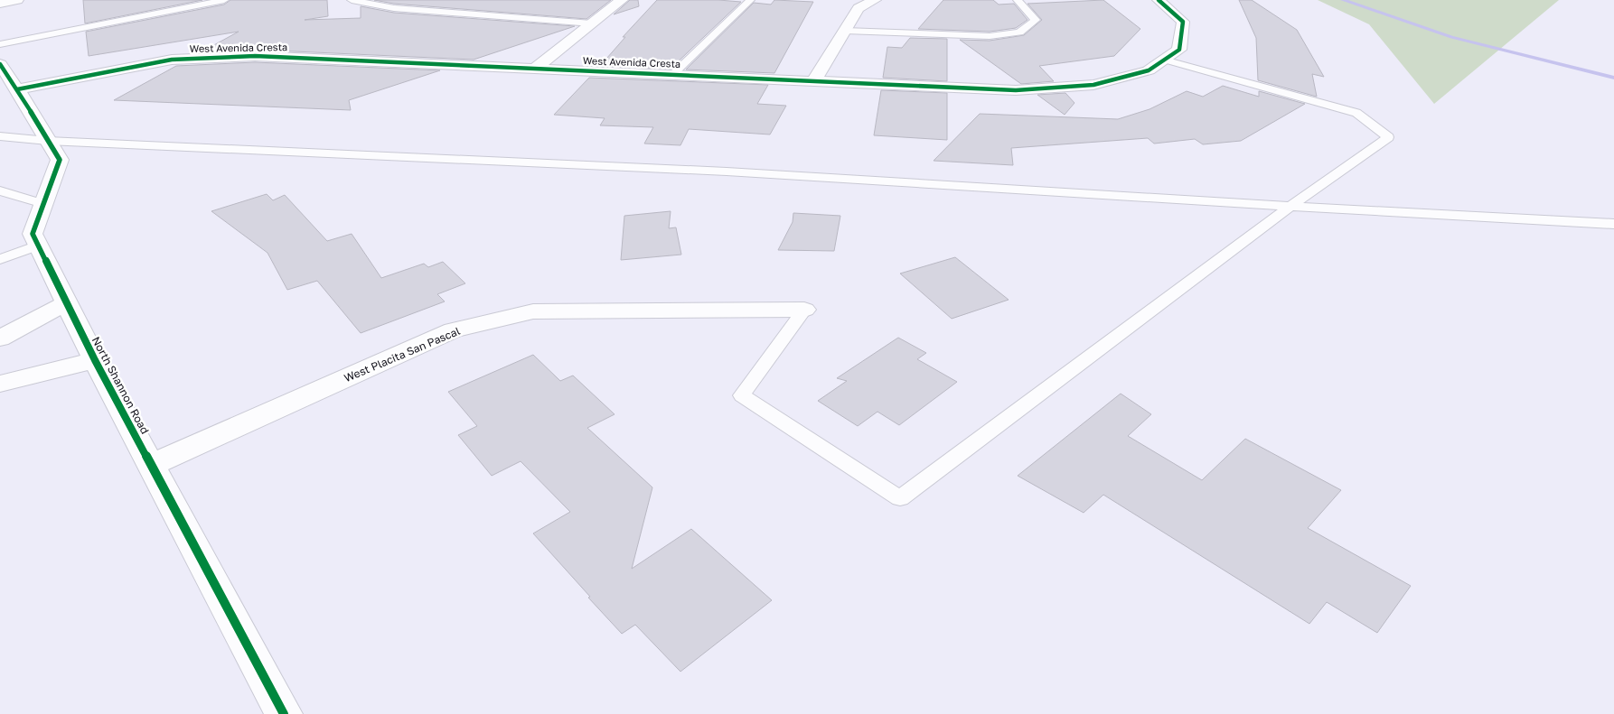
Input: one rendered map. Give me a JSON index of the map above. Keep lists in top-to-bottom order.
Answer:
{
  "streets": {
    "street": ["West Avenida Cresta", "West Placita San Pascal", "North Shannon Road"]
  },
  "crossings": [
    ["West Avenida Cresta", "North Shannon Road"],
    ["West Placita San Pascal", "North Shannon Road"]
  ]
}
